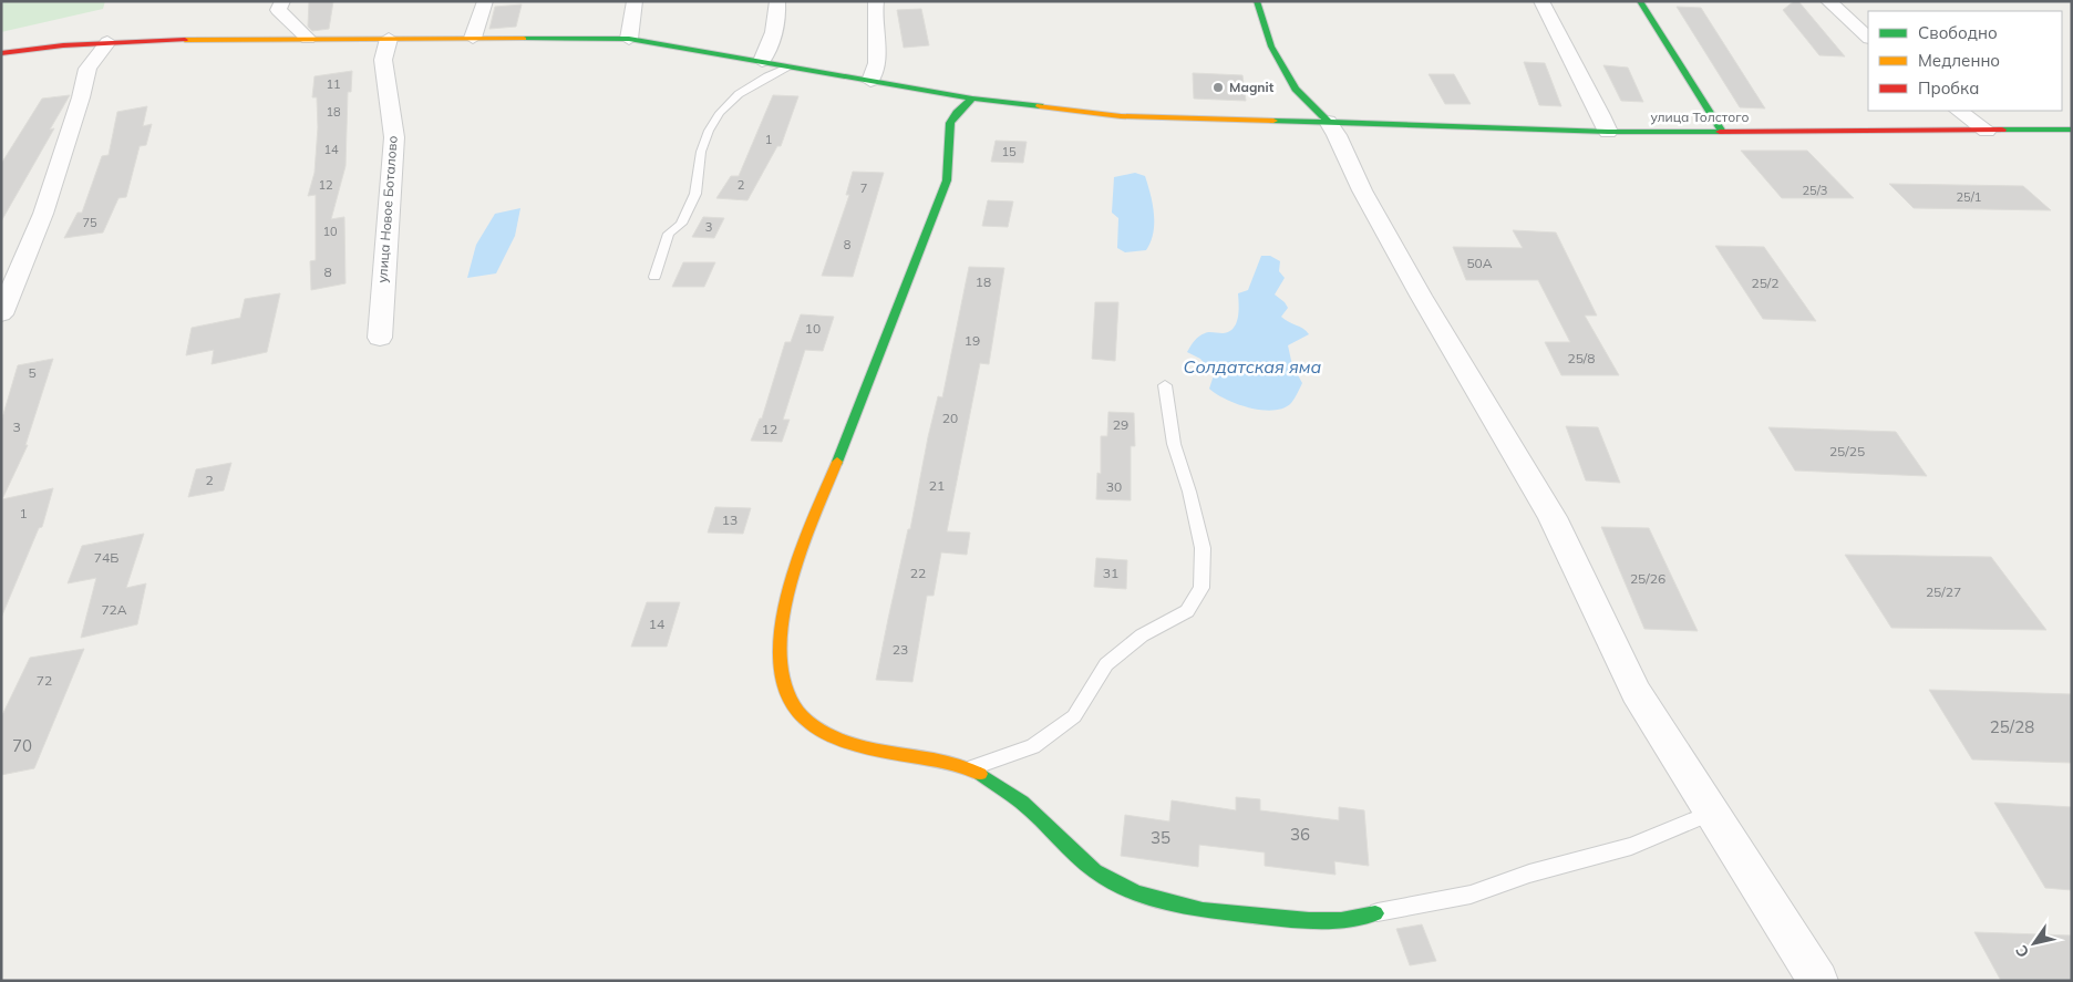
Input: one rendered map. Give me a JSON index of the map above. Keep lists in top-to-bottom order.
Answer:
{
  "streets": {
    "street": ["улица Толстого", "улица Новое Боталово"]
  },
  "crossings": [
    ["улица Толстого", "улица Новое Боталово"]
  ],
  "water": ["Солдатская яма"],
  "places": ["Magnit"],
  "house_numbers": [
    "11",
    "18",
    "1",
    "14",
    "15",
    "12",
    "2",
    "7",
    "25/3",
    "25/1",
    "75",
    "3",
    "10",
    "8",
    "50А",
    "8",
    "18",
    "25/2",
    "10",
    "19",
    "25/8",
    "5",
    "20",
    "29",
    "3",
    "12",
    "25/25",
    "2",
    "21",
    "30",
    "1",
    "13",
    "74Б",
    "22",
    "31",
    "25/26",
    "25/27",
    "72А",
    "14",
    "23",
    "72",
    "25/28",
    "70",
    "36",
    "35"
  ],
  "legend": ["Свободно", "Медленно", "Пробка"],
  "north": "bottom left"
}
